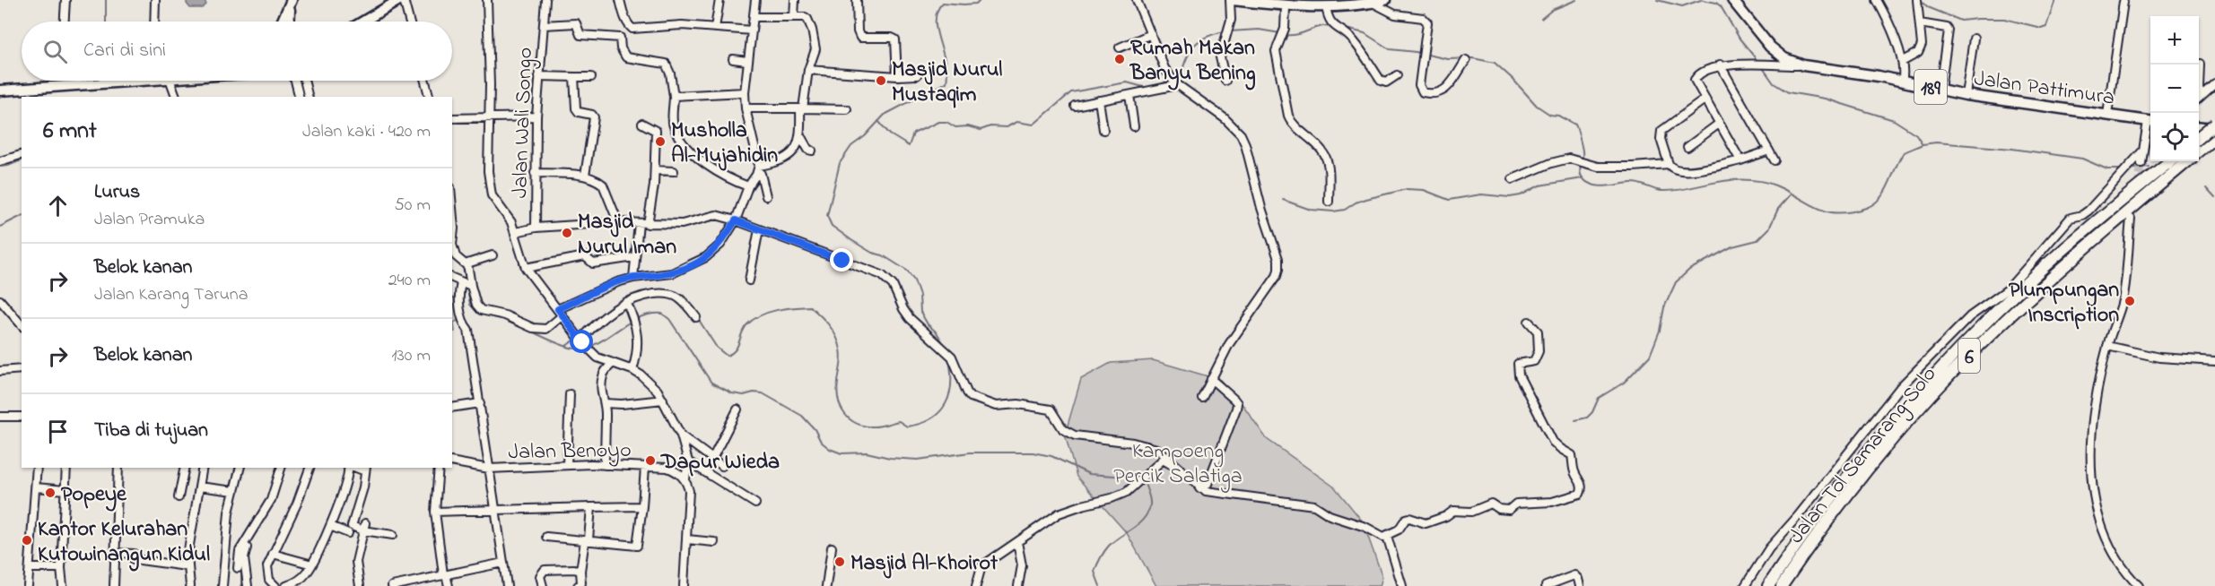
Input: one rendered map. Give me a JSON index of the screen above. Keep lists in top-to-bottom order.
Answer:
{
  "streets": {
    "highway": ["6", "Jalan Tol Semarang–Solo"],
    "main road": ["189", "Jalan Pattimura"],
    "street": ["Jalan Wali Songo", "Jalan Benoyo"]
  },
  "parks": ["Kampoeng Percik Salatiga"],
  "places": [
    "Rumah Makan Banyu Bening",
    "Masjid Nurul Mustaqim",
    "Musholla Al-Mujahidin",
    "Masjid Nurul Iman",
    "Plumpungan Inscription",
    "Dapur Wieda",
    "Popeye",
    "Kantor Kelurahan Kutowinangun Kidul",
    "Masjid Al-Khoirot"
  ],
  "page": {
    "map_buttons": ["+", "−"],
    "search": "Cari di sini",
    "heading": ["6 mnt", "Jalan kaki · 420 m"],
    "list": [
      ["Lurus", "Jalan Pramuka", "50 m"],
      ["Belok kanan", "Jalan Karang Taruna", "240 m"],
      ["Belok kanan", "130 m"],
      "Tiba di tujuan"
    ]
  }
}
